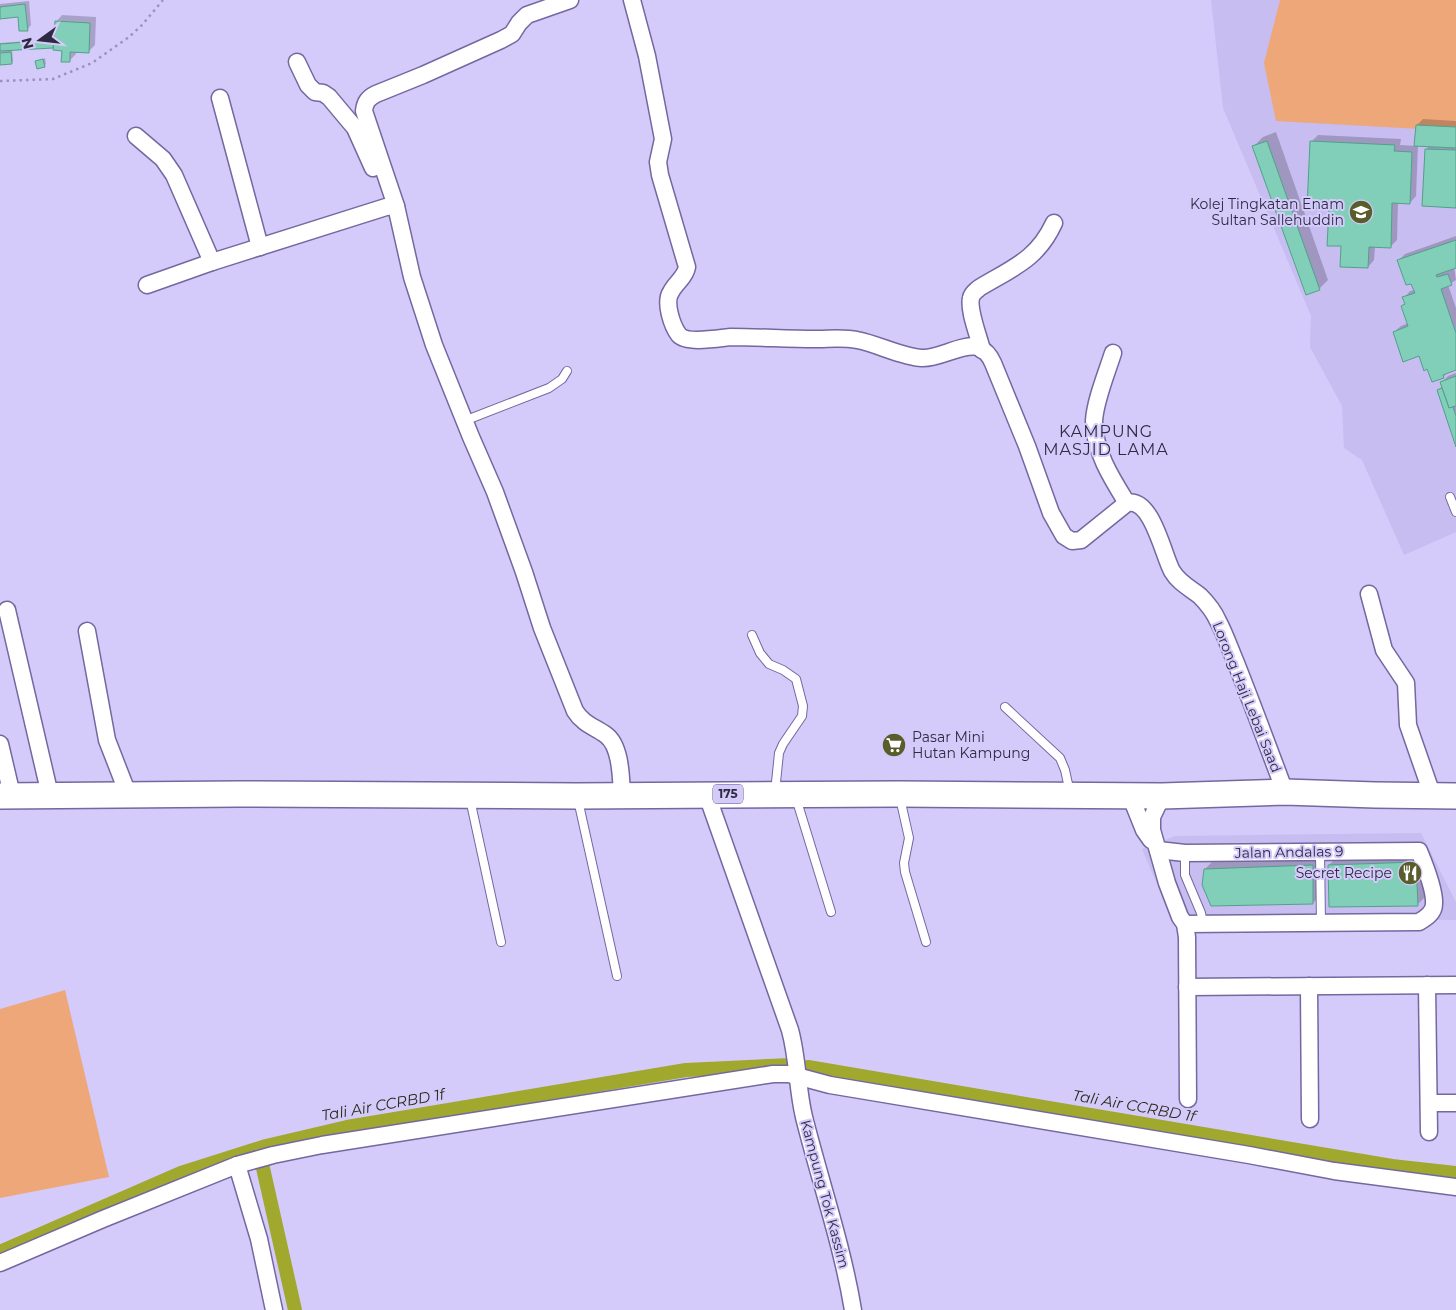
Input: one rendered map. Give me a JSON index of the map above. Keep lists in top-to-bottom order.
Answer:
{
  "streets": {
    "main road": ["175"],
    "street": ["Lorong Haji Lebai Saad", "Jalan Andalas 9", "Kampung Tok Kassim"]
  },
  "crossings": [
    ["Lorong Haji Lebai Saad", "175"],
    ["175", "Kampung Tok Kassim"]
  ],
  "districts": ["KAMPUNG MASJID LAMA"],
  "water": ["Tali Air CCRBD 1f"],
  "places": {
    "school or university": ["Kolej Tingkatan Enam Sultan Sallehuddin"],
    "supermarket": ["Pasar Mini Hutan Kampung"],
    "restaurant": ["Secret Recipe"]
  },
  "north": "left"
}
